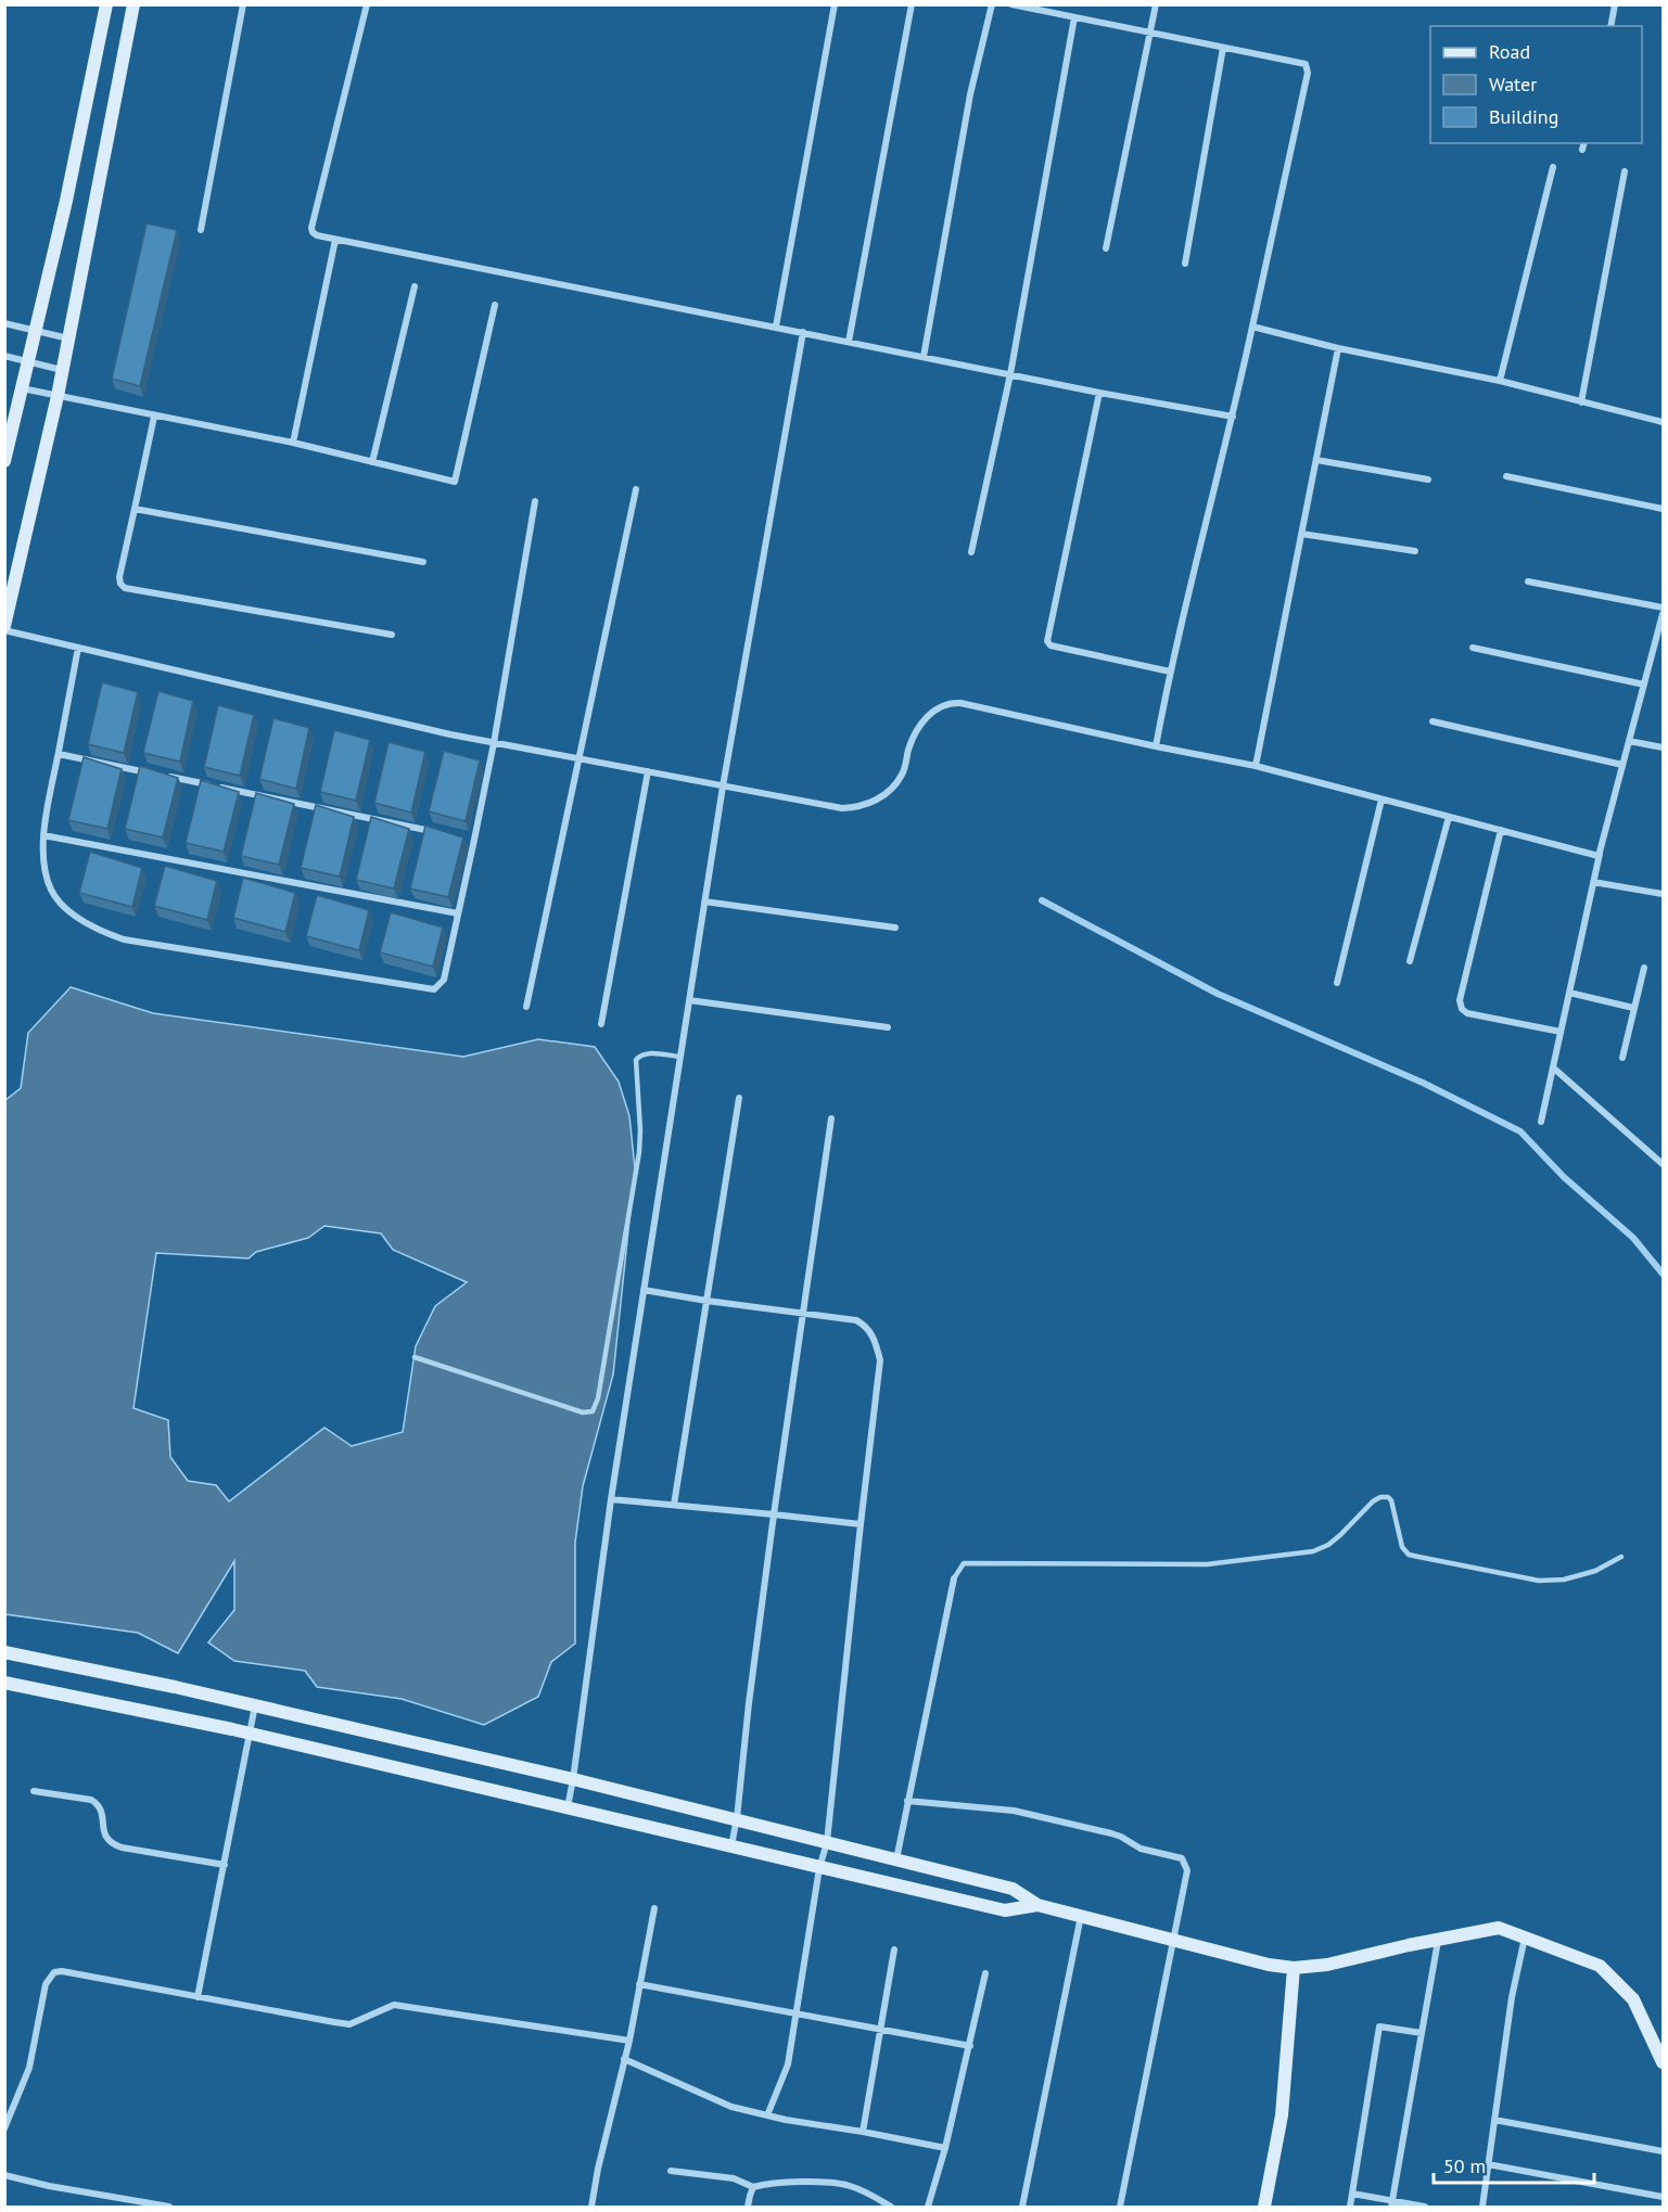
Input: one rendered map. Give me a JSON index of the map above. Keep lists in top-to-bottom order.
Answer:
{
  "legend": ["Road", "Water", "Building"],
  "scale_bar": "50 m"
}
